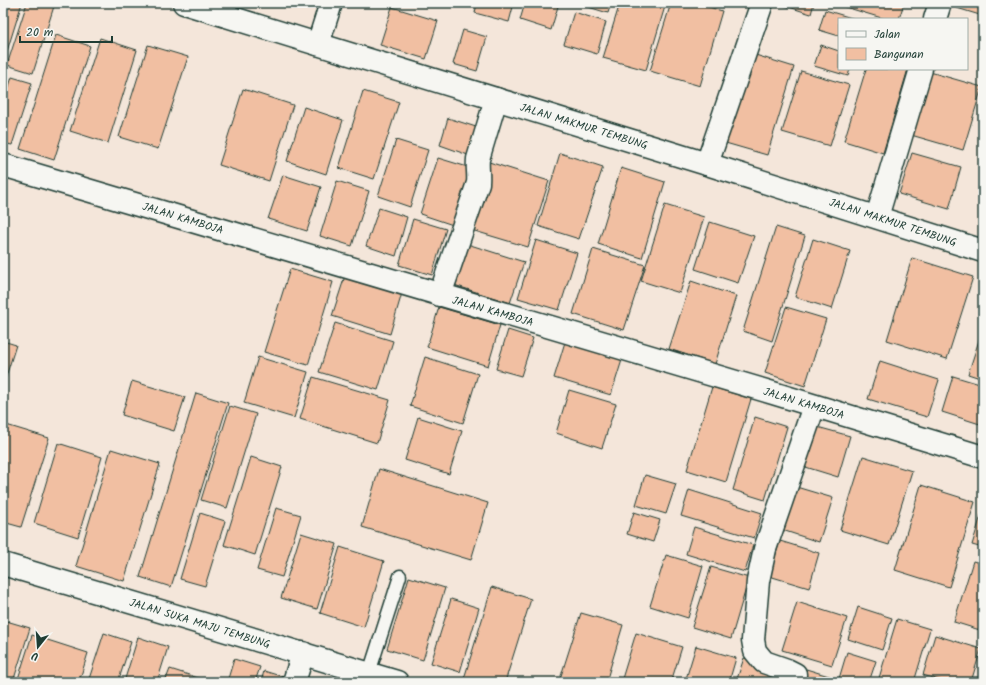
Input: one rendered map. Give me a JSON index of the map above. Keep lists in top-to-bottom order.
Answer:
{
  "streets": {
    "street": ["JALAN MAKMUR TEMBUNG", "JALAN KAMBOJA", "JALAN SUKA MAJU TEMBUNG"]
  },
  "legend": ["Jalan", "Bangunan"],
  "scale_bar": "20 m",
  "north": "bottom"
}
